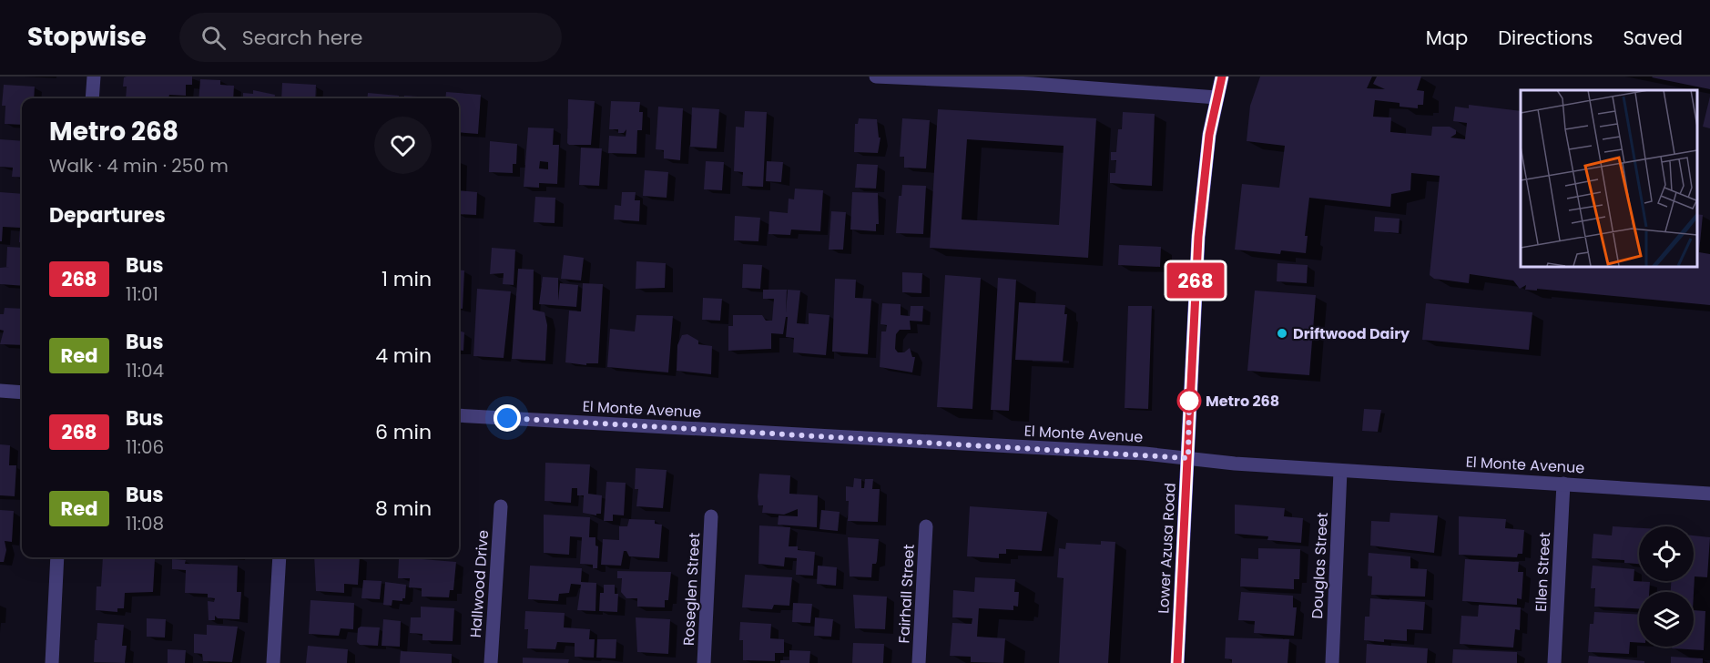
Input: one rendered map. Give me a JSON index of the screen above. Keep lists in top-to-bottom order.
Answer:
{
  "streets": {
    "main road": ["Lower Azusa Road"],
    "street": [
      "El Monte Avenue",
      "Douglas Street",
      "Ellen Street",
      "Hallwood Drive",
      "Roseglen Street",
      "Fairhall Street"
    ]
  },
  "crossings": [
    ["El Monte Avenue", "Lower Azusa Road"],
    ["El Monte Avenue", "Douglas Street"],
    ["El Monte Avenue", "Ellen Street"]
  ],
  "places": ["Driftwood Dairy", "Metro 268"],
  "lines": ["bus line 268"],
  "page": {
    "header": "Stopwise",
    "search": "Search here",
    "nav": ["Map", "Directions", "Saved"],
    "on_map": "268",
    "heading": [
      ["Metro 268", "Walk · 4 min · 250 m"],
      "Departures"
    ],
    "list": [
      {
        "mark": "268",
        "name": "Bus",
        "note": "11:01",
        "value": "1 min"
      },
      {
        "mark": "Red",
        "name": "Bus",
        "note": "11:04",
        "value": "4 min"
      },
      {
        "mark": "268",
        "name": "Bus",
        "note": "11:06",
        "value": "6 min"
      },
      {
        "mark": "Red",
        "name": "Bus",
        "note": "11:08",
        "value": "8 min"
      }
    ]
  }
}
